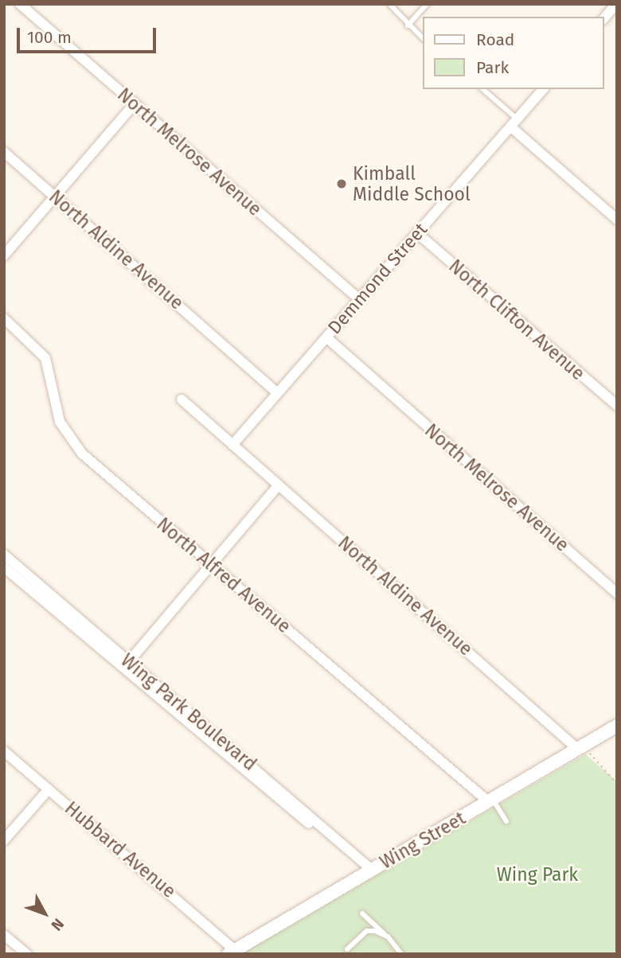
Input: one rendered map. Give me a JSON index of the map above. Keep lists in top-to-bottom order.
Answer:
{
  "streets": {
    "street": [
      "North Melrose Avenue",
      "North Aldine Avenue",
      "Demmond Street",
      "North Clifton Avenue",
      "North Alfred Avenue",
      "Wing Park Boulevard",
      "Wing Street",
      "Hubbard Avenue"
    ]
  },
  "crossings": [
    ["North Melrose Avenue", "Demmond Street"],
    ["North Aldine Avenue", "Demmond Street"],
    ["North Aldine Avenue", "Wing Street"],
    ["Demmond Street", "North Clifton Avenue"],
    ["North Alfred Avenue", "Wing Street"],
    ["Wing Park Boulevard", "Wing Street"],
    ["Wing Street", "Hubbard Avenue"]
  ],
  "parks": ["Wing Park"],
  "places": ["Kimball Middle School"],
  "legend": ["Road", "Park"],
  "scale_bar": "100 m",
  "north": "bottom right"
}
